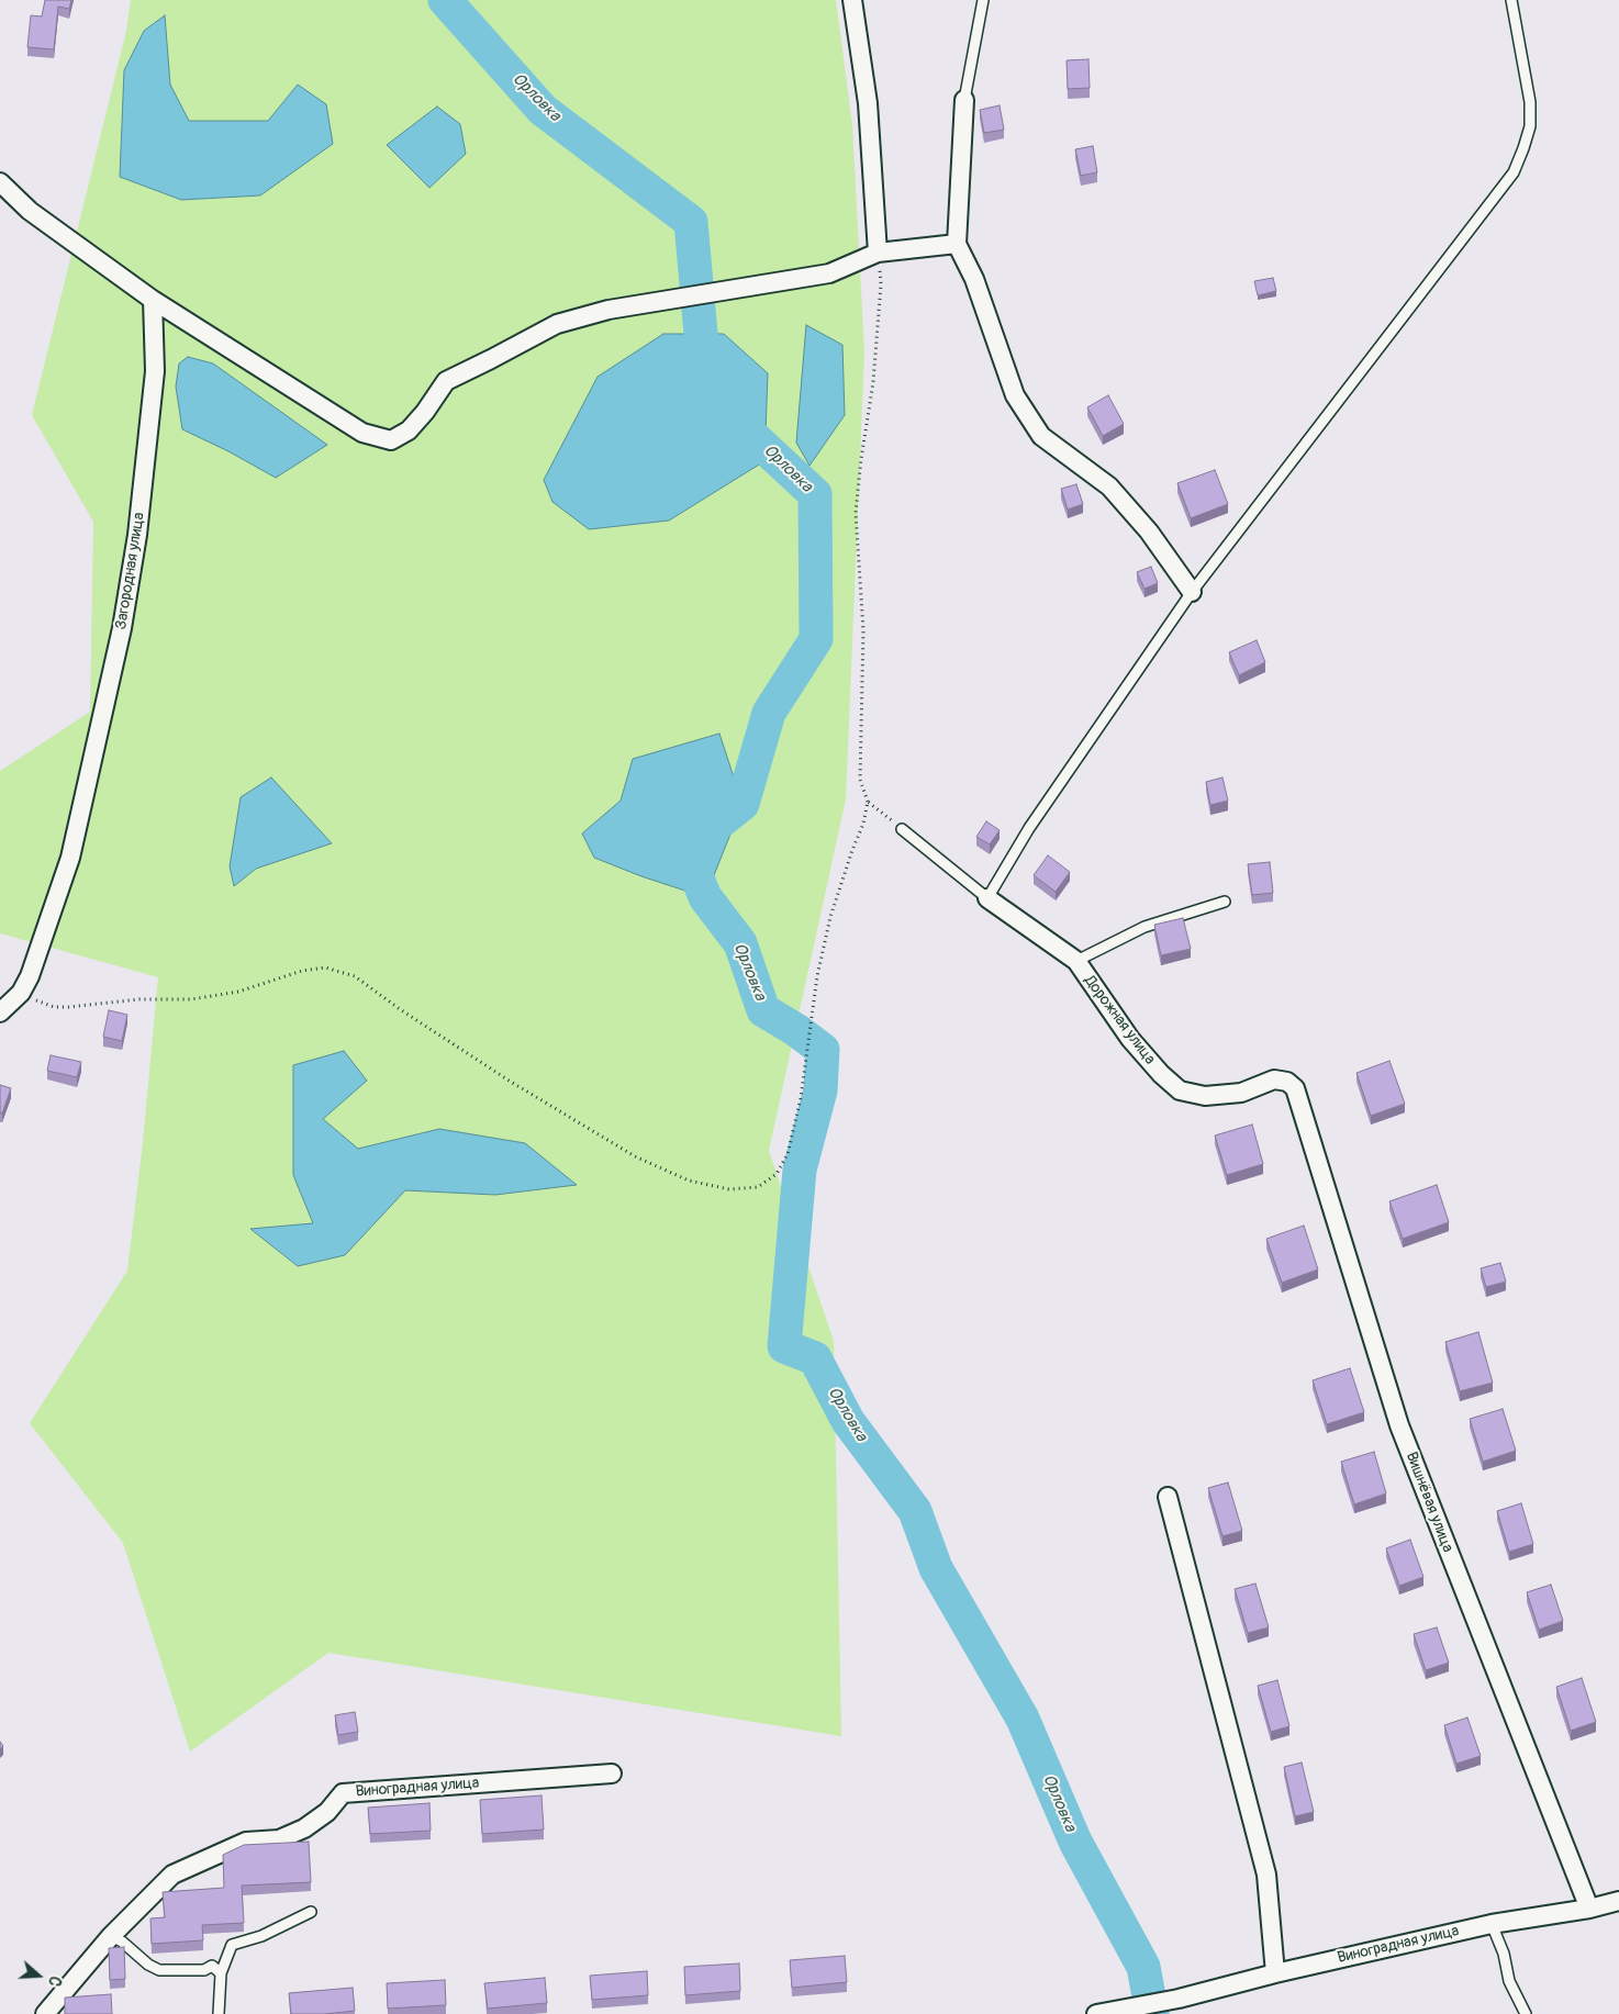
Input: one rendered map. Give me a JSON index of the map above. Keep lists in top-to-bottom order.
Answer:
{
  "streets": {
    "street": [
      "Загородная улица",
      "Дорожная улица",
      "Вишнёвая улица",
      "Виноградная улица"
    ]
  },
  "crossings": [
    ["Дорожная улица", "Вишнёвая улица"],
    ["Вишнёвая улица", "Виноградная улица"]
  ],
  "water": ["Орловка"],
  "north": "right"
}
